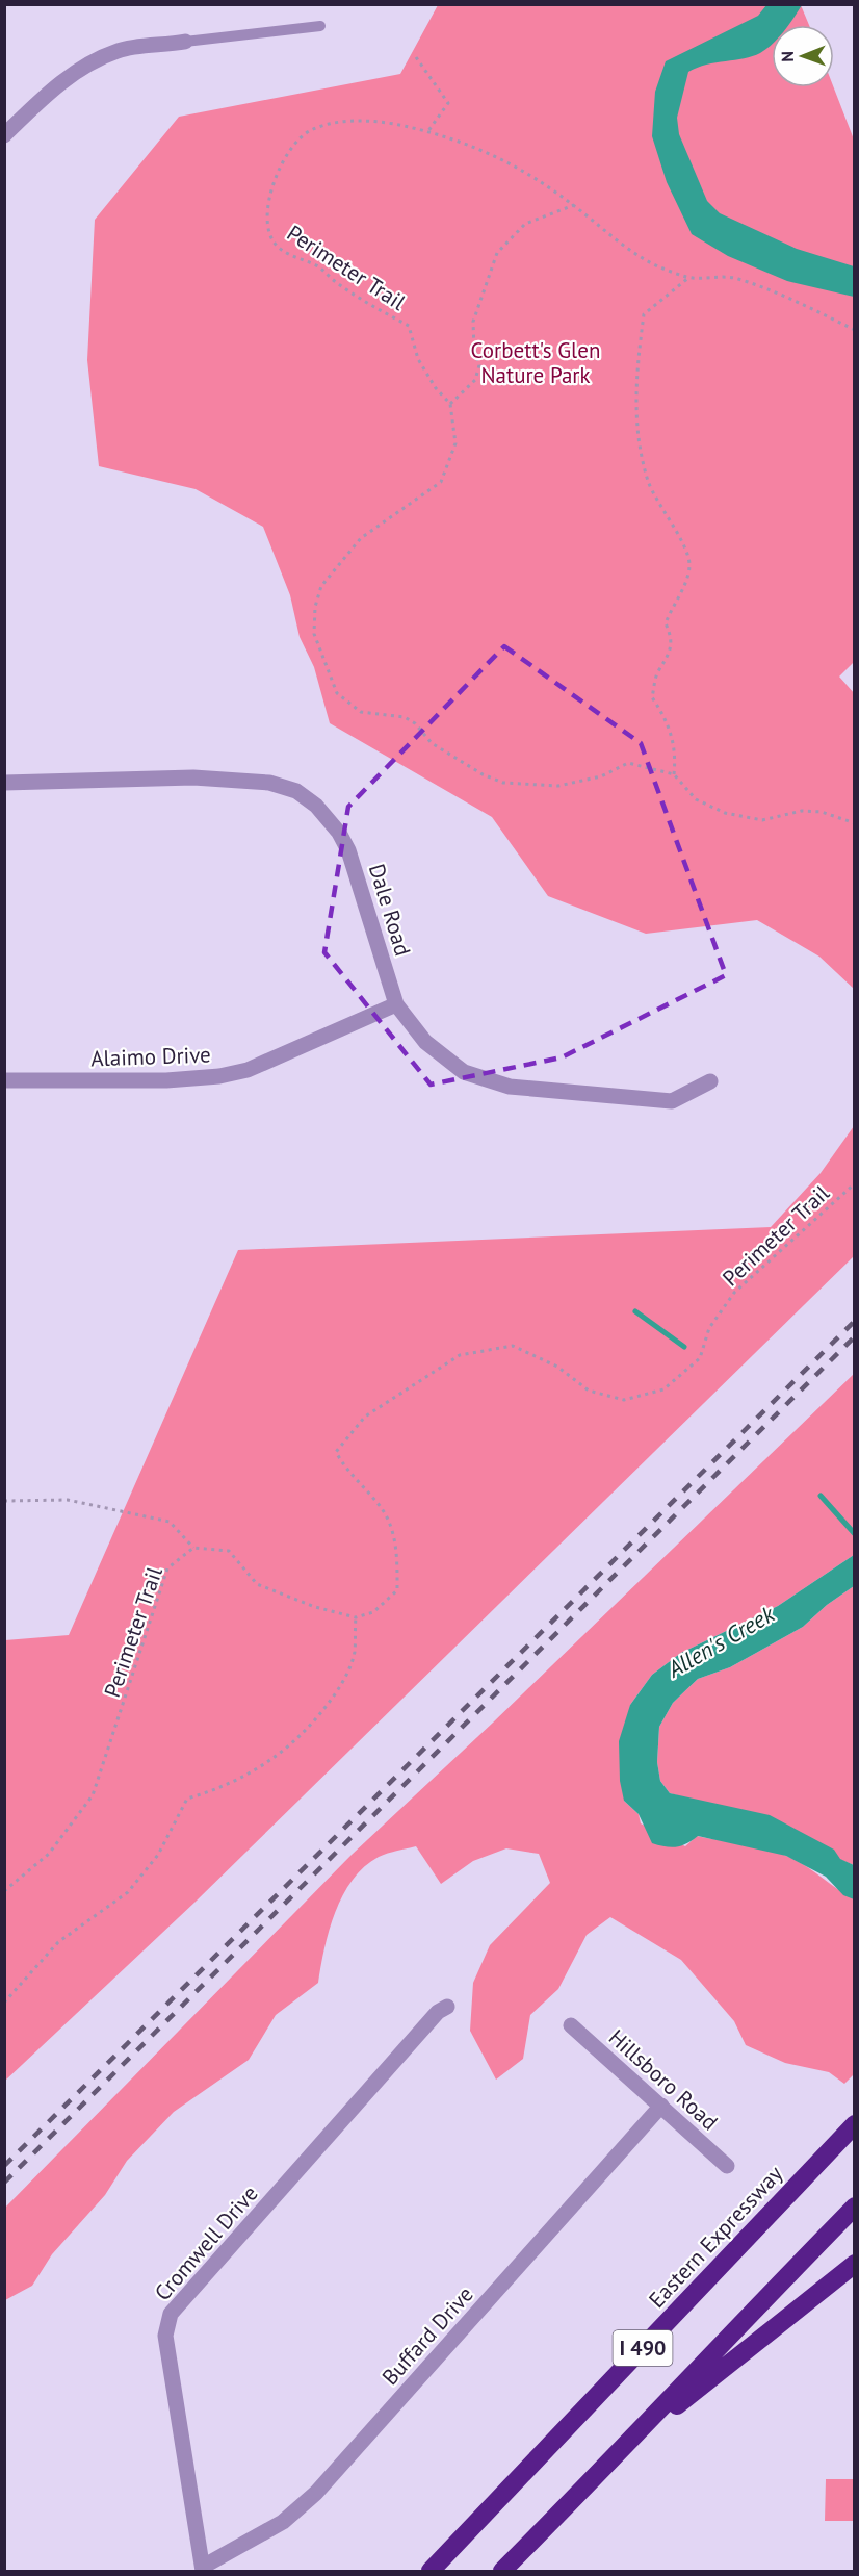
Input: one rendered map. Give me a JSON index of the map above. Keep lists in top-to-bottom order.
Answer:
{
  "streets": {
    "highway": ["Eastern Expressway", "I 490"],
    "street": [
      "Dale Road",
      "Alaimo Drive",
      "Hillsboro Road",
      "Cromwell Drive",
      "Buffard Drive"
    ],
    "path": ["Perimeter Trail"]
  },
  "crossings": [
    ["Dale Road", "Alaimo Drive"],
    ["Hillsboro Road", "Buffard Drive"],
    ["Cromwell Drive", "Buffard Drive"]
  ],
  "water": ["Allen's Creek"],
  "parks": ["Corbett's Glen Nature Park"],
  "north": "left"
}
